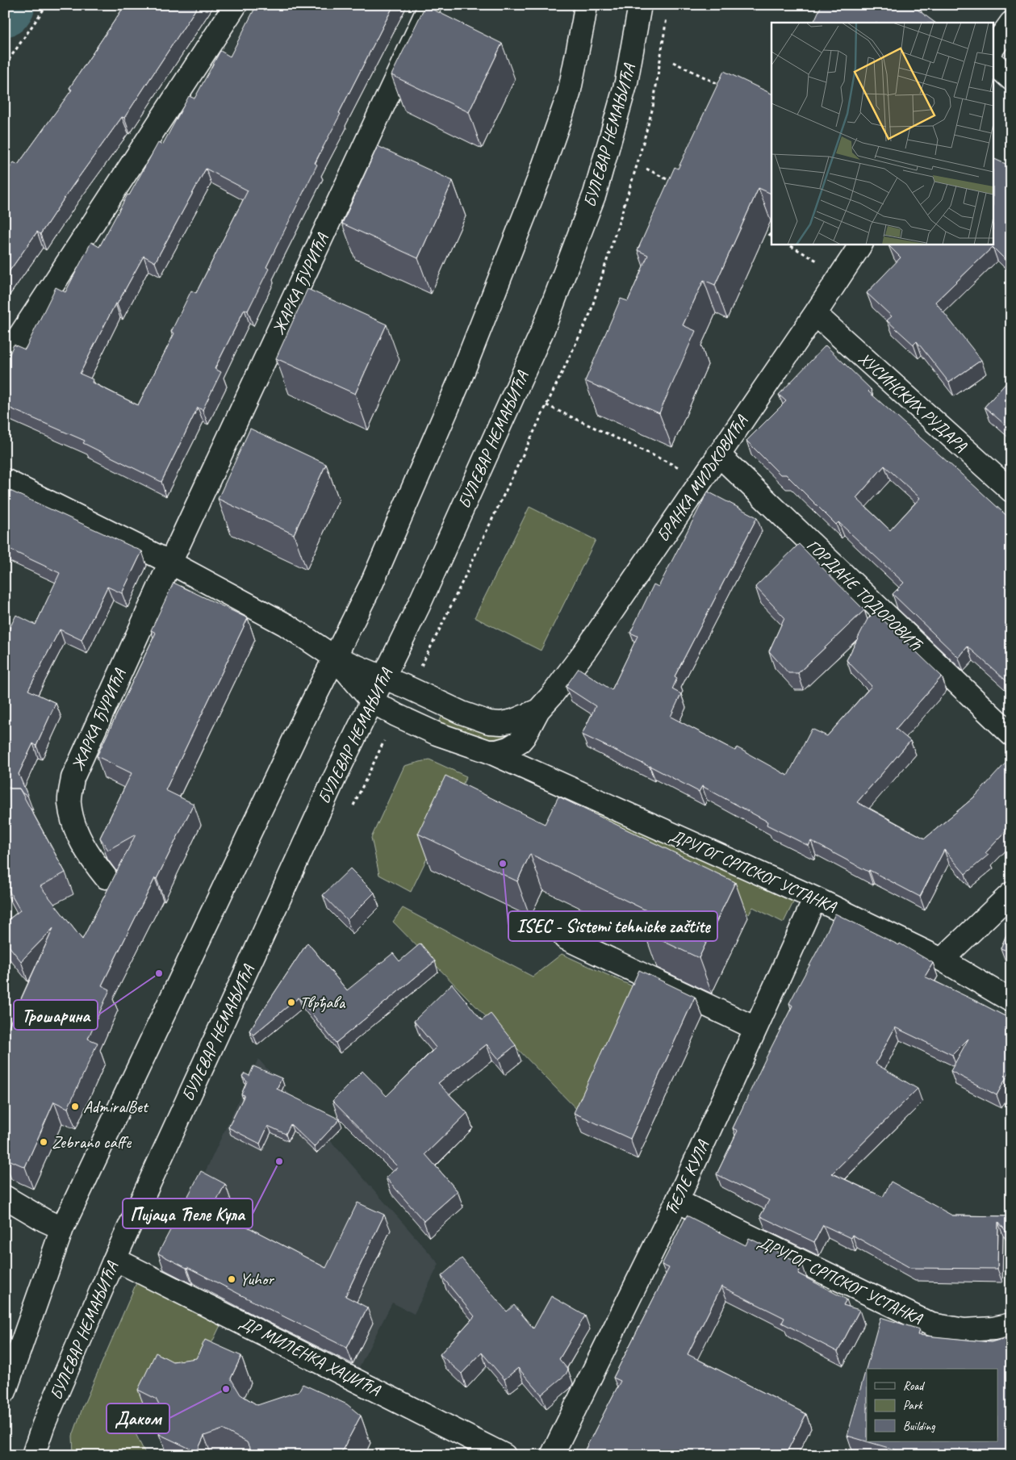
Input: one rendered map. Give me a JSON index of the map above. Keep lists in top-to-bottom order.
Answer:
{
  "streets": {
    "street": [
      "БУЛЕВАР НЕМАЊИЋА",
      "ЖАРКА ЂУРИЋА",
      "ХУСИНСКИХ РУДАРА",
      "БРАНКА МИЉКОВИЋА",
      "ГОРДАНЕ ТОДОРОВИЋ",
      "ДРУГОГ СРПСКОГ УСТАНКА",
      "ЋЕЛЕ КУЛА",
      "ДР МИЛЕНКА ХАЏИЋА"
    ]
  },
  "crossings": [
    ["БУЛЕВАР НЕМАЊИЋА", "БРАНКА МИЉКОВИЋА"],
    ["БУЛЕВАР НЕМАЊИЋА", "ДР МИЛЕНКА ХАЏИЋА"],
    ["ХУСИНСКИХ РУДАРА", "БРАНКА МИЉКОВИЋА"],
    ["БРАНКА МИЉКОВИЋА", "ГОРДАНЕ ТОДОРОВИЋ"],
    ["БРАНКА МИЉКОВИЋА", "ДРУГОГ СРПСКОГ УСТАНКА"],
    ["ДРУГОГ СРПСКОГ УСТАНКА", "ЋЕЛЕ КУЛА"]
  ],
  "places": [
    "ISEC - Sistemi tehnicke zaštite",
    "Трошарина",
    "Тврђава",
    "AdmiralBet",
    "Zebrano caffe",
    "Пијаца Ћеле Кула",
    "Yuhor",
    "Даком"
  ],
  "legend": ["Road", "Park", "Building"]
}
